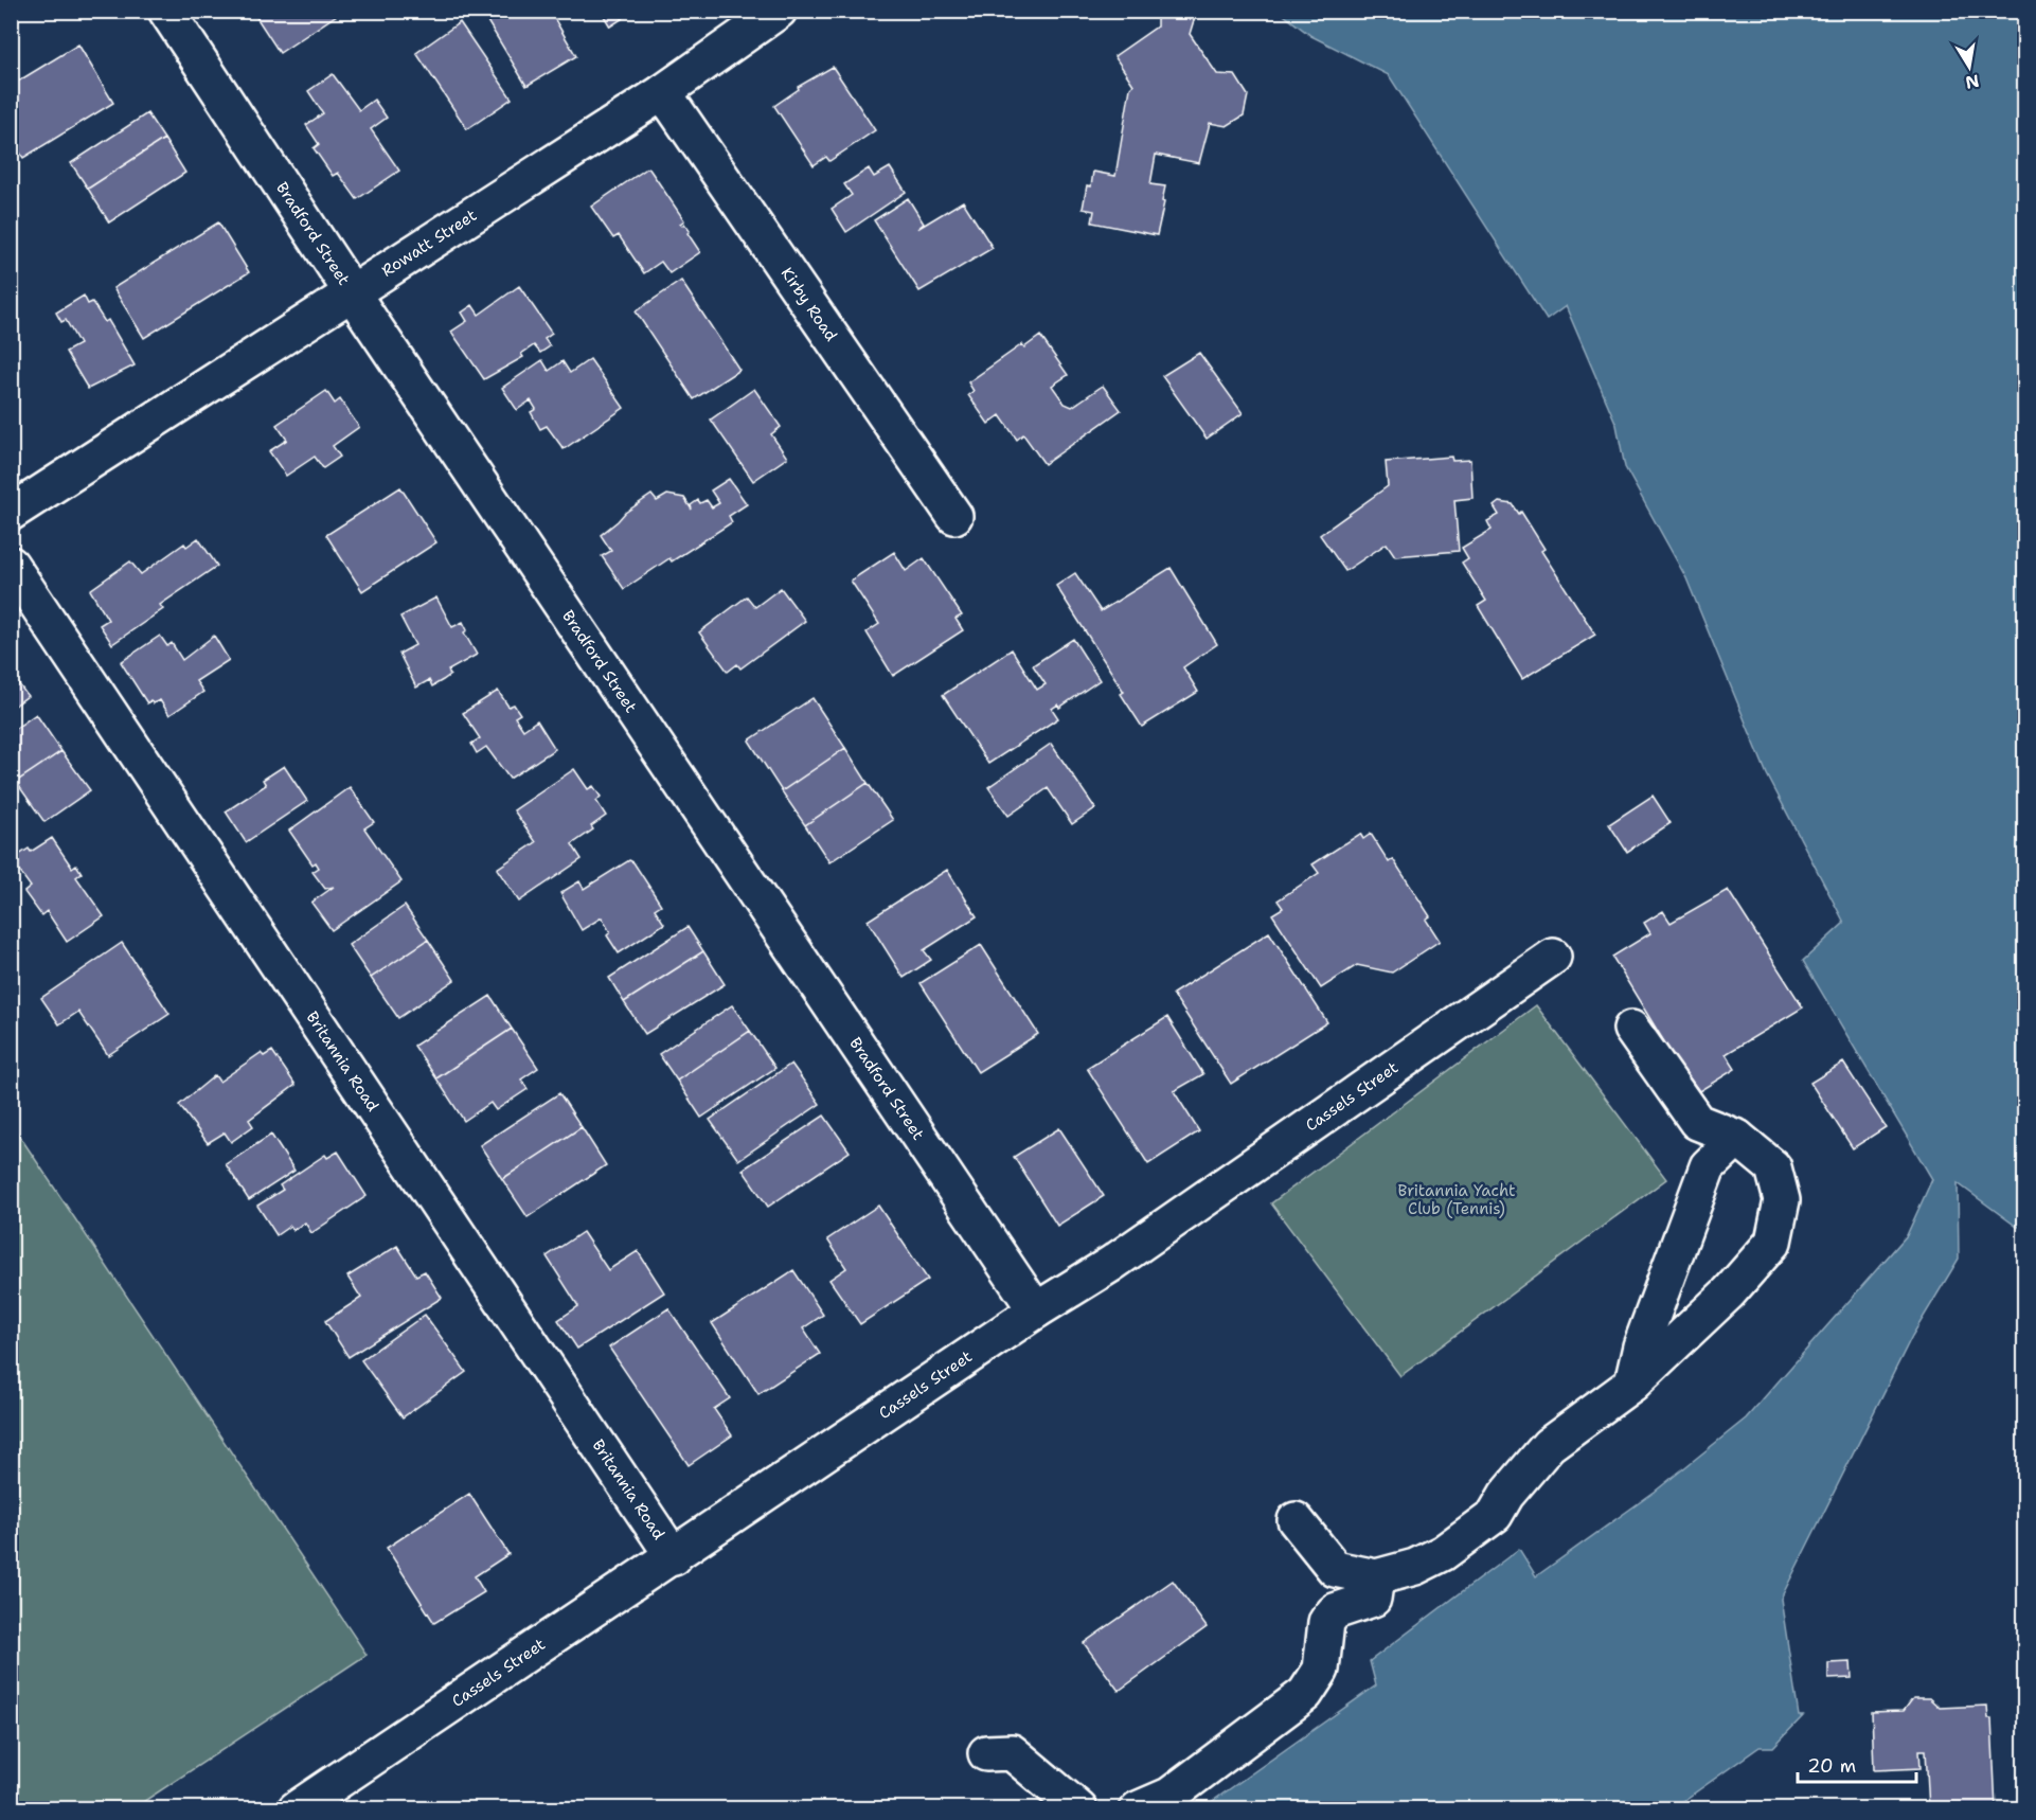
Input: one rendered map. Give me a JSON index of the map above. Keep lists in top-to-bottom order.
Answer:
{
  "streets": {
    "street": [
      "Bradford Street",
      "Rowatt Street",
      "Kirby Road",
      "Britannia Road",
      "Cassels Street"
    ]
  },
  "crossings": [
    ["Bradford Street", "Rowatt Street"],
    ["Bradford Street", "Cassels Street"],
    ["Rowatt Street", "Kirby Road"],
    ["Britannia Road", "Cassels Street"]
  ],
  "parks": ["Britannia Yacht Club (Tennis)"],
  "scale_bar": "20 m",
  "north": "bottom"
}
